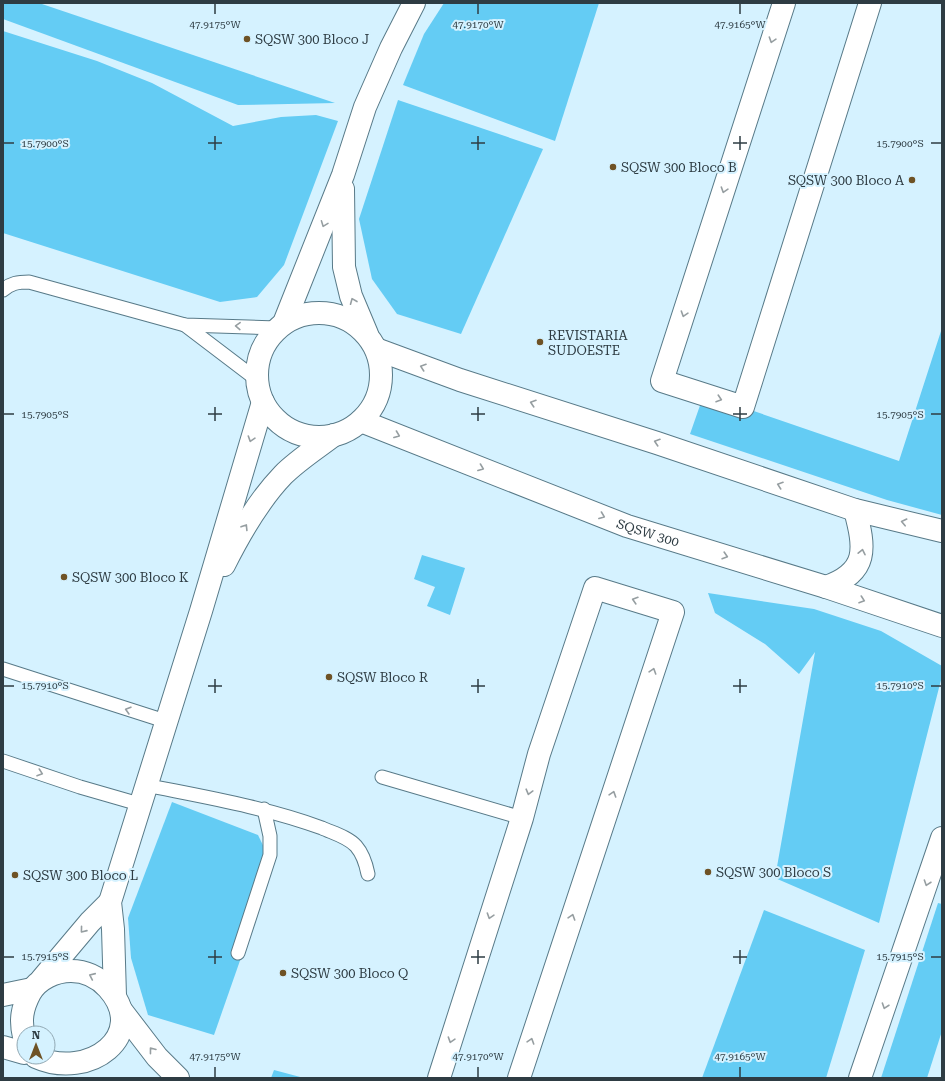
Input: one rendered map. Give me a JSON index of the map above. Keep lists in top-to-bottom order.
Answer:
{
  "streets": {
    "street": ["SQSW 300"]
  },
  "places": [
    "SQSW 300 Bloco J",
    "SQSW 300 Bloco B",
    "SQSW 300 Bloco A",
    "REVISTARIA SUDOESTE",
    "SQSW 300 Bloco K",
    "SQSW Bloco R",
    "SQSW 300 Bloco S",
    "SQSW 300 Bloco L",
    "SQSW 300 Bloco Q"
  ],
  "north": "top",
  "coordinates": [
    "47.9175°W",
    "47.9170°W",
    "47.9165°W",
    "15.7900°S",
    "15.7905°S",
    "15.7910°S",
    "15.7915°S"
  ]
}
